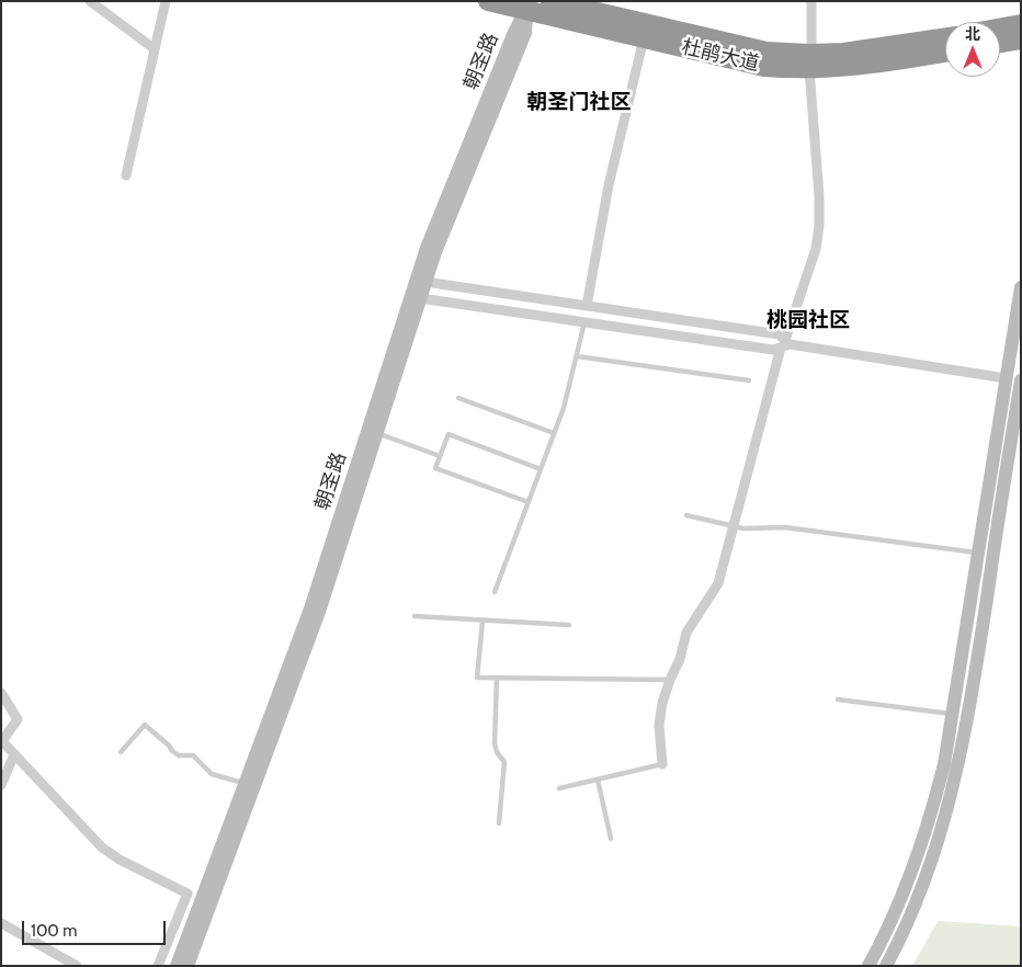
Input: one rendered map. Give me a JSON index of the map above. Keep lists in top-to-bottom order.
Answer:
{
  "streets": {
    "highway": ["杜鹃大道"],
    "main road": ["朝圣路"]
  },
  "crossings": [
    ["杜鹃大道", "朝圣路"]
  ],
  "districts": ["朝圣门社区", "桃园社区"],
  "scale_bar": "100 m",
  "north": "top"
}
